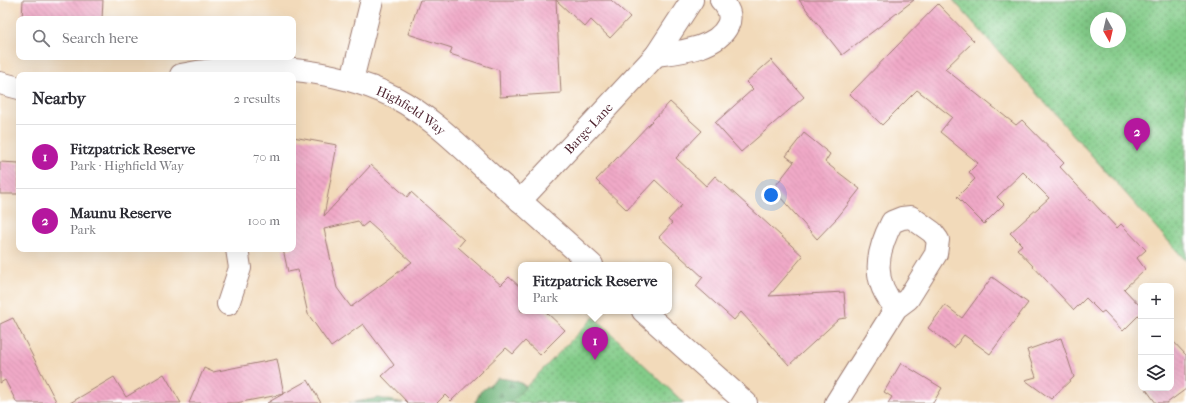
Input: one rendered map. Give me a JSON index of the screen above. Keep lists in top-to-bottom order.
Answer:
{
  "streets": {
    "street": ["Highfield Way", "Barge Lane"]
  },
  "crossings": [
    ["Highfield Way", "Barge Lane"]
  ],
  "north": "bottom",
  "page": {
    "search": "Search here",
    "heading": ["Nearby", "2 results"],
    "pins": ["2", "1"],
    "list": [
      {
        "mark": "1",
        "name": "Fitzpatrick Reserve",
        "note": "Park · Highfield Way",
        "value": "70 m"
      },
      {
        "mark": "2",
        "name": "Maunu Reserve",
        "note": "Park",
        "value": "100 m"
      }
    ],
    "popup": ["Fitzpatrick Reserve", "Park"],
    "map_buttons": ["+", "−"]
  }
}
